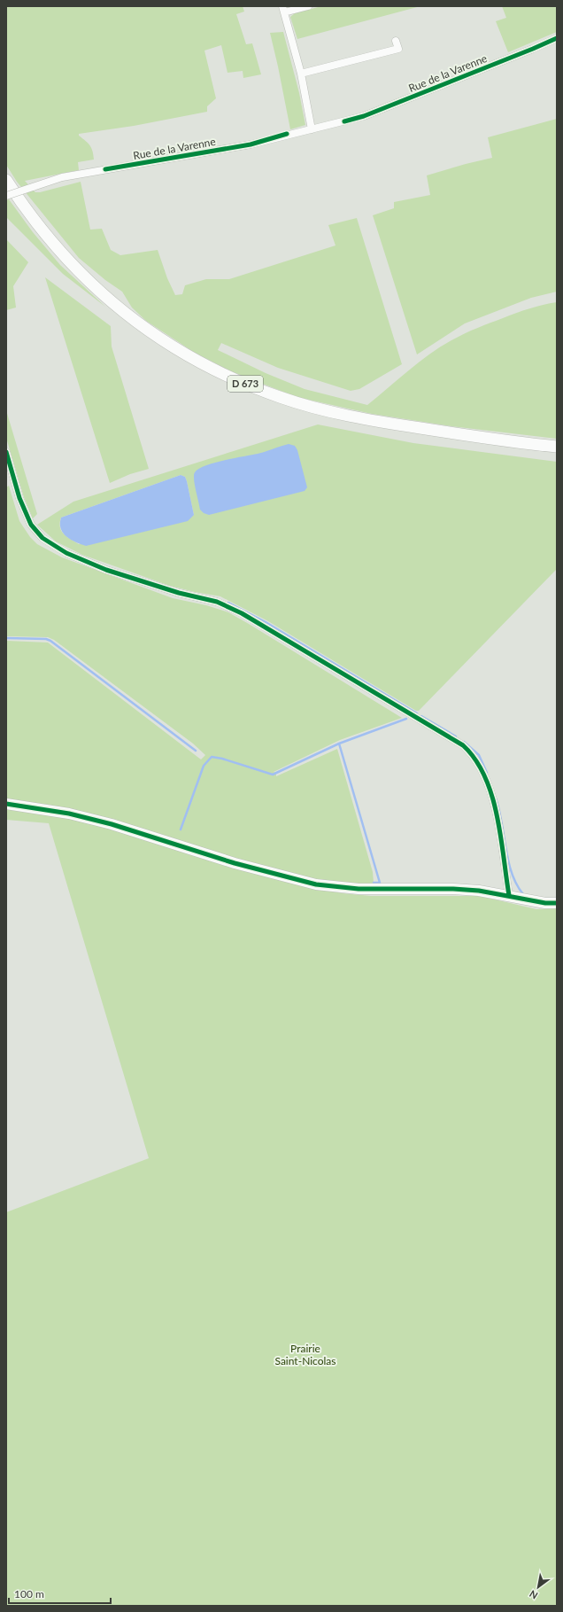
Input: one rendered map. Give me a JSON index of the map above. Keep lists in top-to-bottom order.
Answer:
{
  "streets": {
    "main road": ["D 673"],
    "street": ["Rue de la Varenne"]
  },
  "parks": ["Prairie Saint-Nicolas"],
  "scale_bar": "100 m",
  "north": "bottom left"
}
